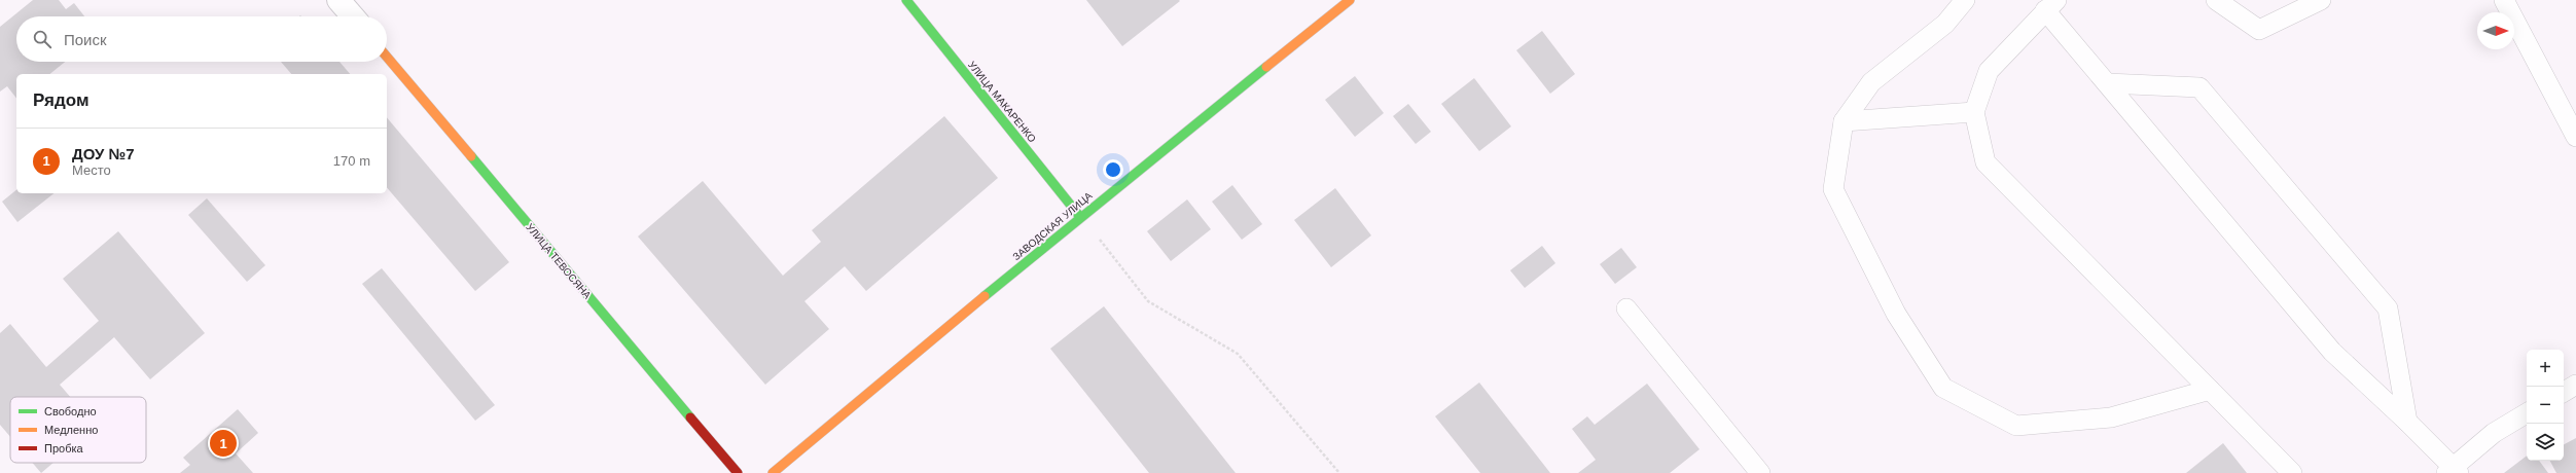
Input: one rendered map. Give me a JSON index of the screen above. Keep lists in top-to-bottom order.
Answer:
{
  "streets": {
    "street": ["УЛИЦА МАКАРЕНКО", "ЗАВОДСКАЯ УЛИЦА", "УЛИЦА ТЕВОСЯНА"]
  },
  "crossings": [
    ["УЛИЦА МАКАРЕНКО", "ЗАВОДСКАЯ УЛИЦА"]
  ],
  "legend": ["Свободно", "Медленно", "Пробка"],
  "north": "right",
  "page": {
    "search": "Поиск",
    "heading": "Рядом",
    "list": [
      {
        "mark": "1",
        "name": "ДОУ №7",
        "note": "Место",
        "value": "170 m"
      }
    ],
    "map_buttons": ["+", "−"],
    "pins": "1"
  }
}
